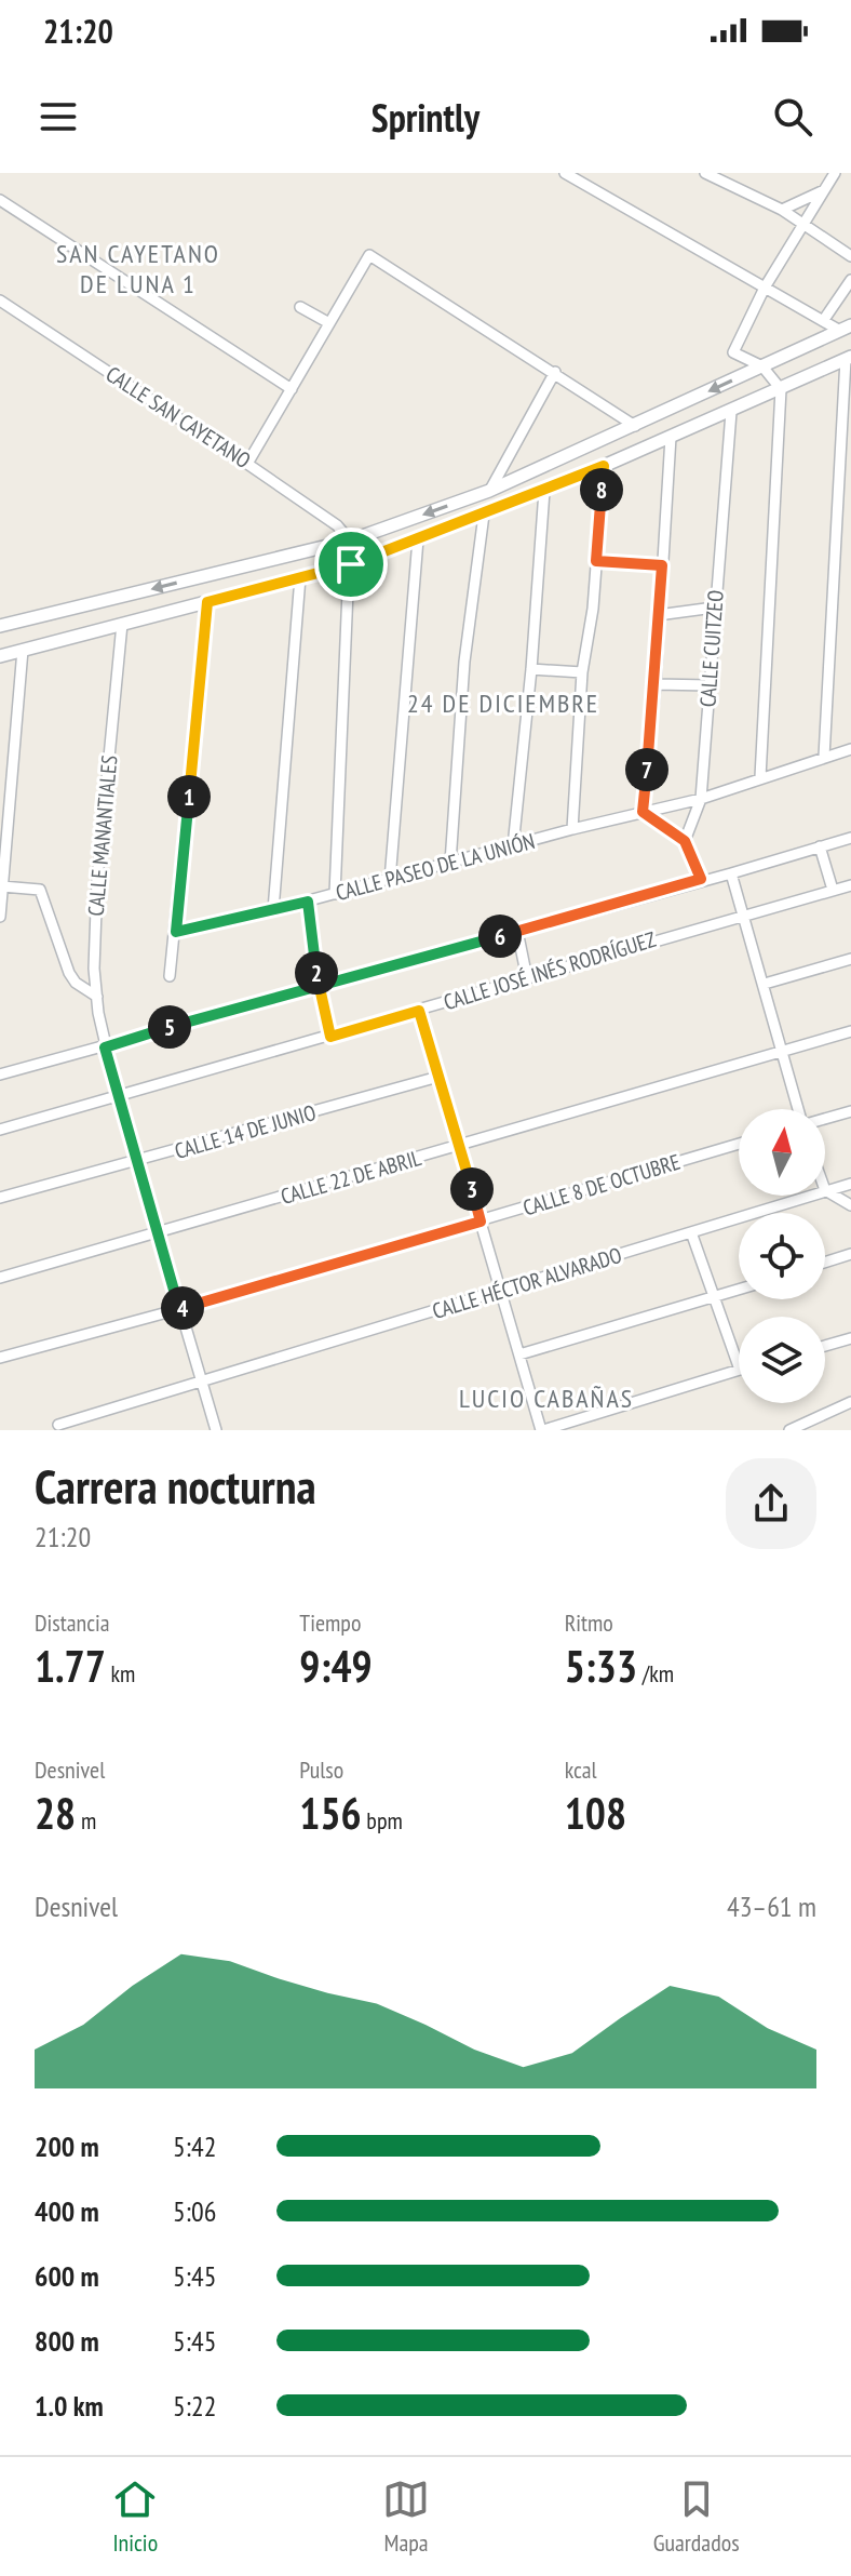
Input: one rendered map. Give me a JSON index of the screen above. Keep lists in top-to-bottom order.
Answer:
{
  "streets": {
    "street": [
      "CALLE SAN CAYETANO",
      "CALLE CUITZEO",
      "CALLE MANANTIALES",
      "CALLE PASEO DE LA UNIÓN",
      "CALLE JOSÉ INÉS RODRÍGUEZ",
      "CALLE 14 DE JUNIO",
      "CALLE 22 DE ABRIL",
      "CALLE 8 DE OCTUBRE",
      "CALLE HÉCTOR ALVARADO"
    ]
  },
  "crossings": [
    ["CALLE CUITZEO", "CALLE PASEO DE LA UNIÓN"],
    ["CALLE MANANTIALES", "CALLE JOSÉ INÉS RODRÍGUEZ"],
    ["CALLE MANANTIALES", "CALLE 14 DE JUNIO"],
    ["CALLE MANANTIALES", "CALLE 22 DE ABRIL"],
    ["CALLE MANANTIALES", "CALLE 8 DE OCTUBRE"],
    ["CALLE MANANTIALES", "CALLE HÉCTOR ALVARADO"]
  ],
  "districts": ["SAN CAYETANO DE LUNA 1", "24 DE DICIEMBRE", "LUCIO CABAÑAS"],
  "north": "top",
  "page": {
    "status": "21:20",
    "header": "Sprintly",
    "pins": [
      "8",
      "7",
      "1",
      "6",
      "2",
      "5",
      "3",
      "4"
    ],
    "heading": ["Carrera nocturna", "21:20"],
    "stats": [
      ["Distancia", "1.77 km"],
      ["Tiempo", "9:49"],
      ["Ritmo", "5:33 /km"],
      ["Desnivel", "28 m"],
      ["Pulso", "156 bpm"],
      ["kcal", "108"]
    ],
    "chart": ["Desnivel", "43–61 m"],
    "list": [
      {
        "name": "200 m",
        "note": "5:42"
      },
      {
        "name": "400 m",
        "note": "5:06"
      },
      {
        "name": "600 m",
        "note": "5:45"
      },
      {
        "name": "800 m",
        "note": "5:45"
      },
      {
        "name": "1.0 km",
        "note": "5:22"
      }
    ],
    "tabs": ["Inicio", "Mapa", "Guardados"]
  }
}
